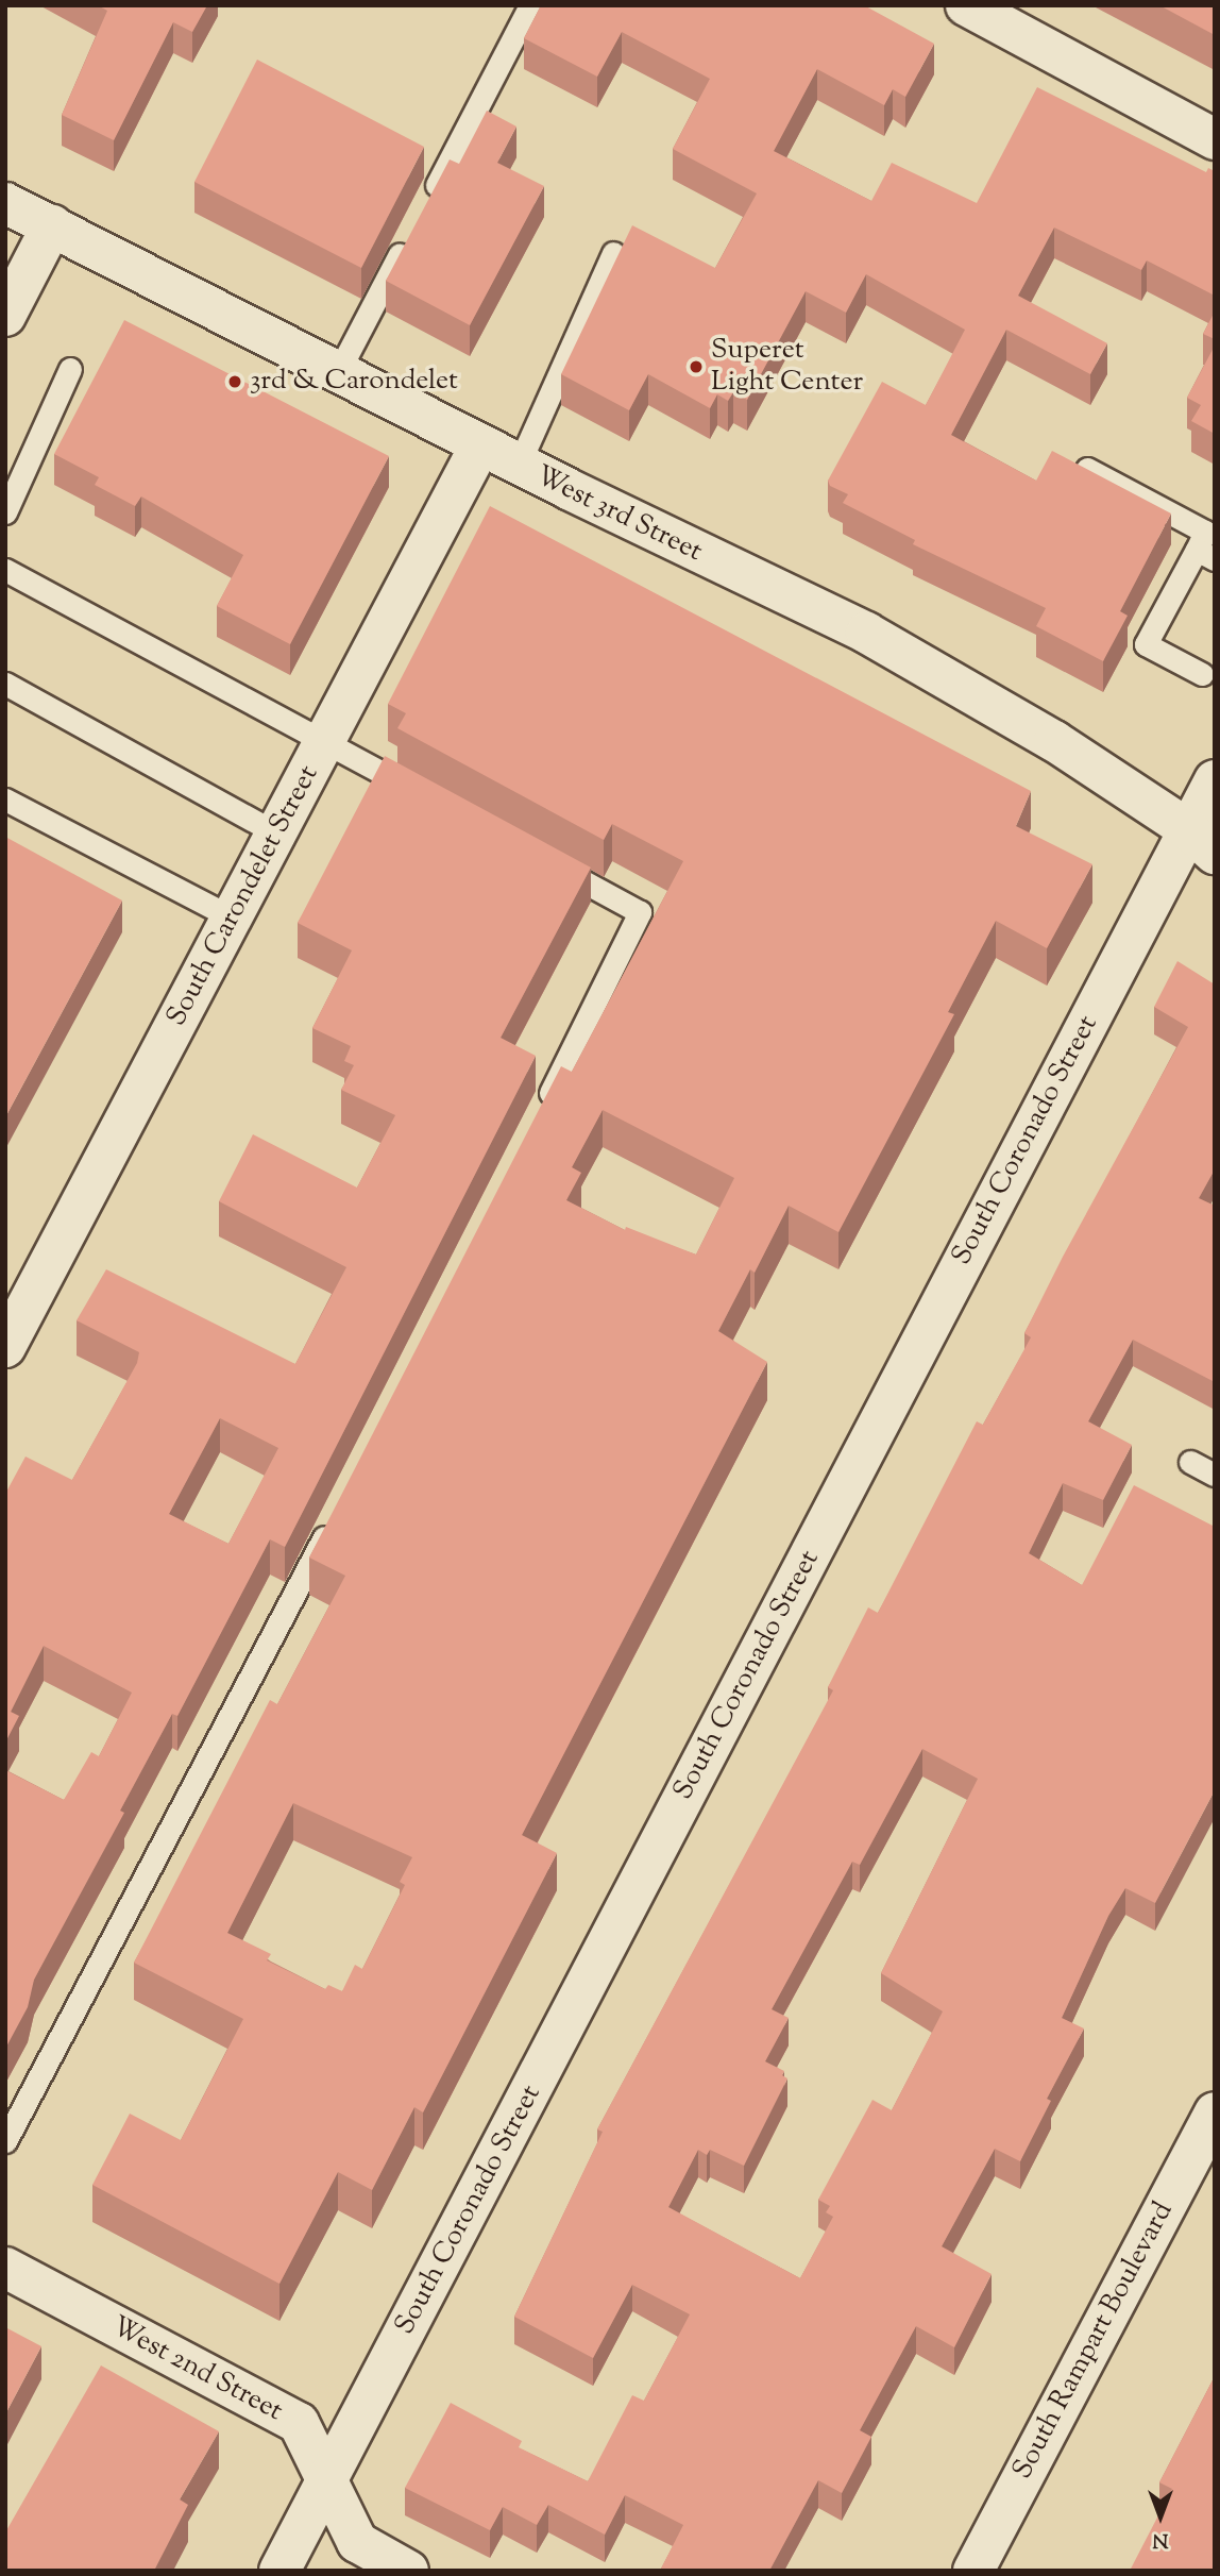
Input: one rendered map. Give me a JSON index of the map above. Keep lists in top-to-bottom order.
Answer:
{
  "streets": {
    "street": [
      "West 3rd Street",
      "South Carondelet Street",
      "South Coronado Street",
      "South Rampart Boulevard",
      "West 2nd Street"
    ]
  },
  "crossings": [
    ["West 3rd Street", "South Carondelet Street"],
    ["West 3rd Street", "South Coronado Street"],
    ["South Coronado Street", "West 2nd Street"]
  ],
  "places": ["Superet Light Center", "3rd & Carondelet"],
  "north": "bottom"
}
